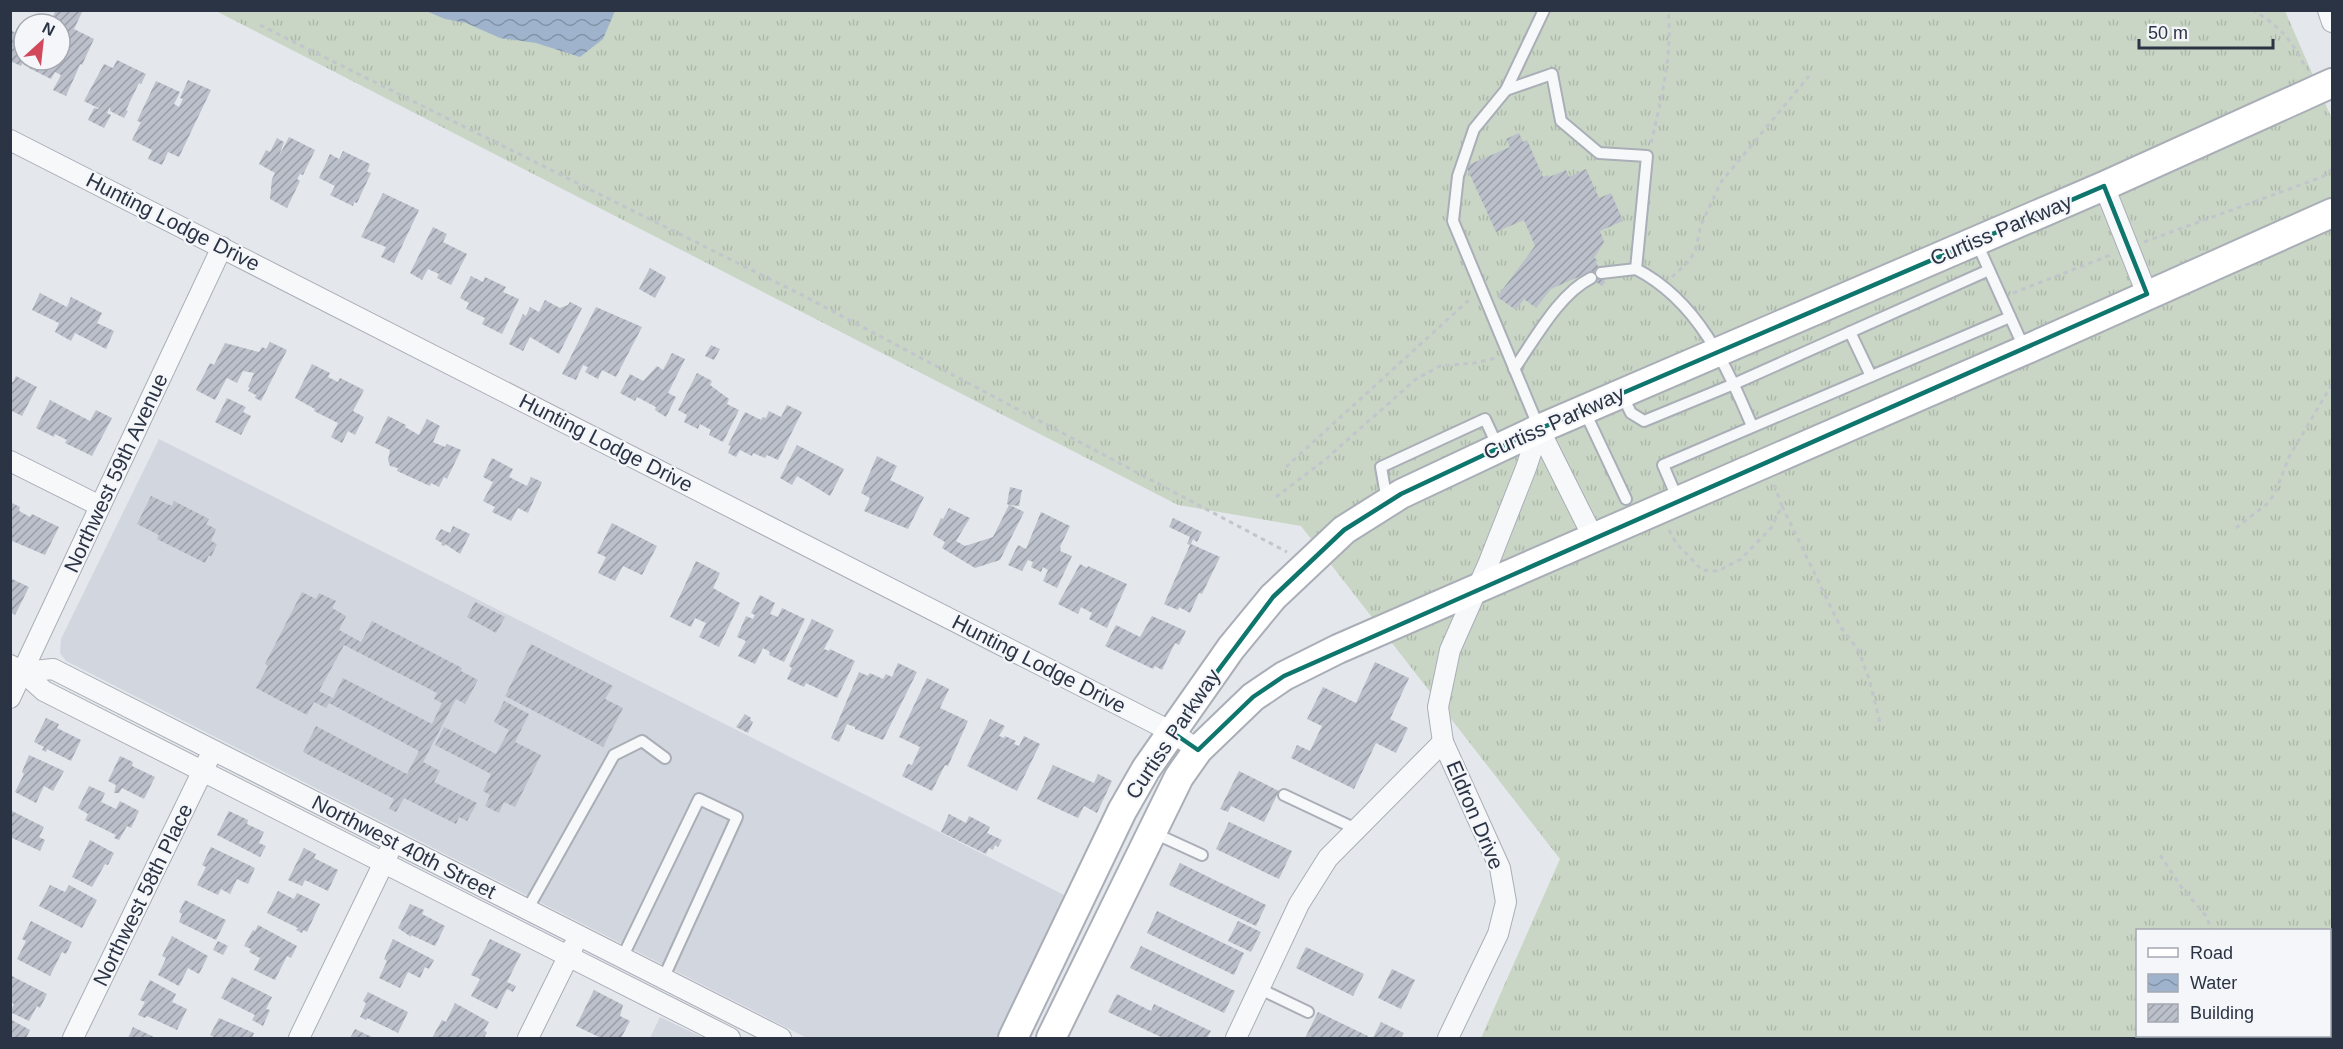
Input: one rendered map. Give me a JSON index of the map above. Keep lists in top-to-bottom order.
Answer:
{
  "streets": {
    "main road": ["Curtiss Parkway"],
    "street": [
      "Hunting Lodge Drive",
      "Northwest 59th Avenue",
      "Eldron Drive",
      "Northwest 40th Street",
      "Northwest 58th Place"
    ]
  },
  "crossings": [
    ["Hunting Lodge Drive", "Curtiss Parkway"],
    ["Hunting Lodge Drive", "Northwest 59th Avenue"],
    ["Curtiss Parkway", "Eldron Drive"],
    ["Northwest 59th Avenue", "Northwest 40th Street"],
    ["Northwest 40th Street", "Northwest 58th Place"]
  ],
  "legend": ["Road", "Water", "Building"],
  "scale_bar": "50 m",
  "north": "top right"
}
